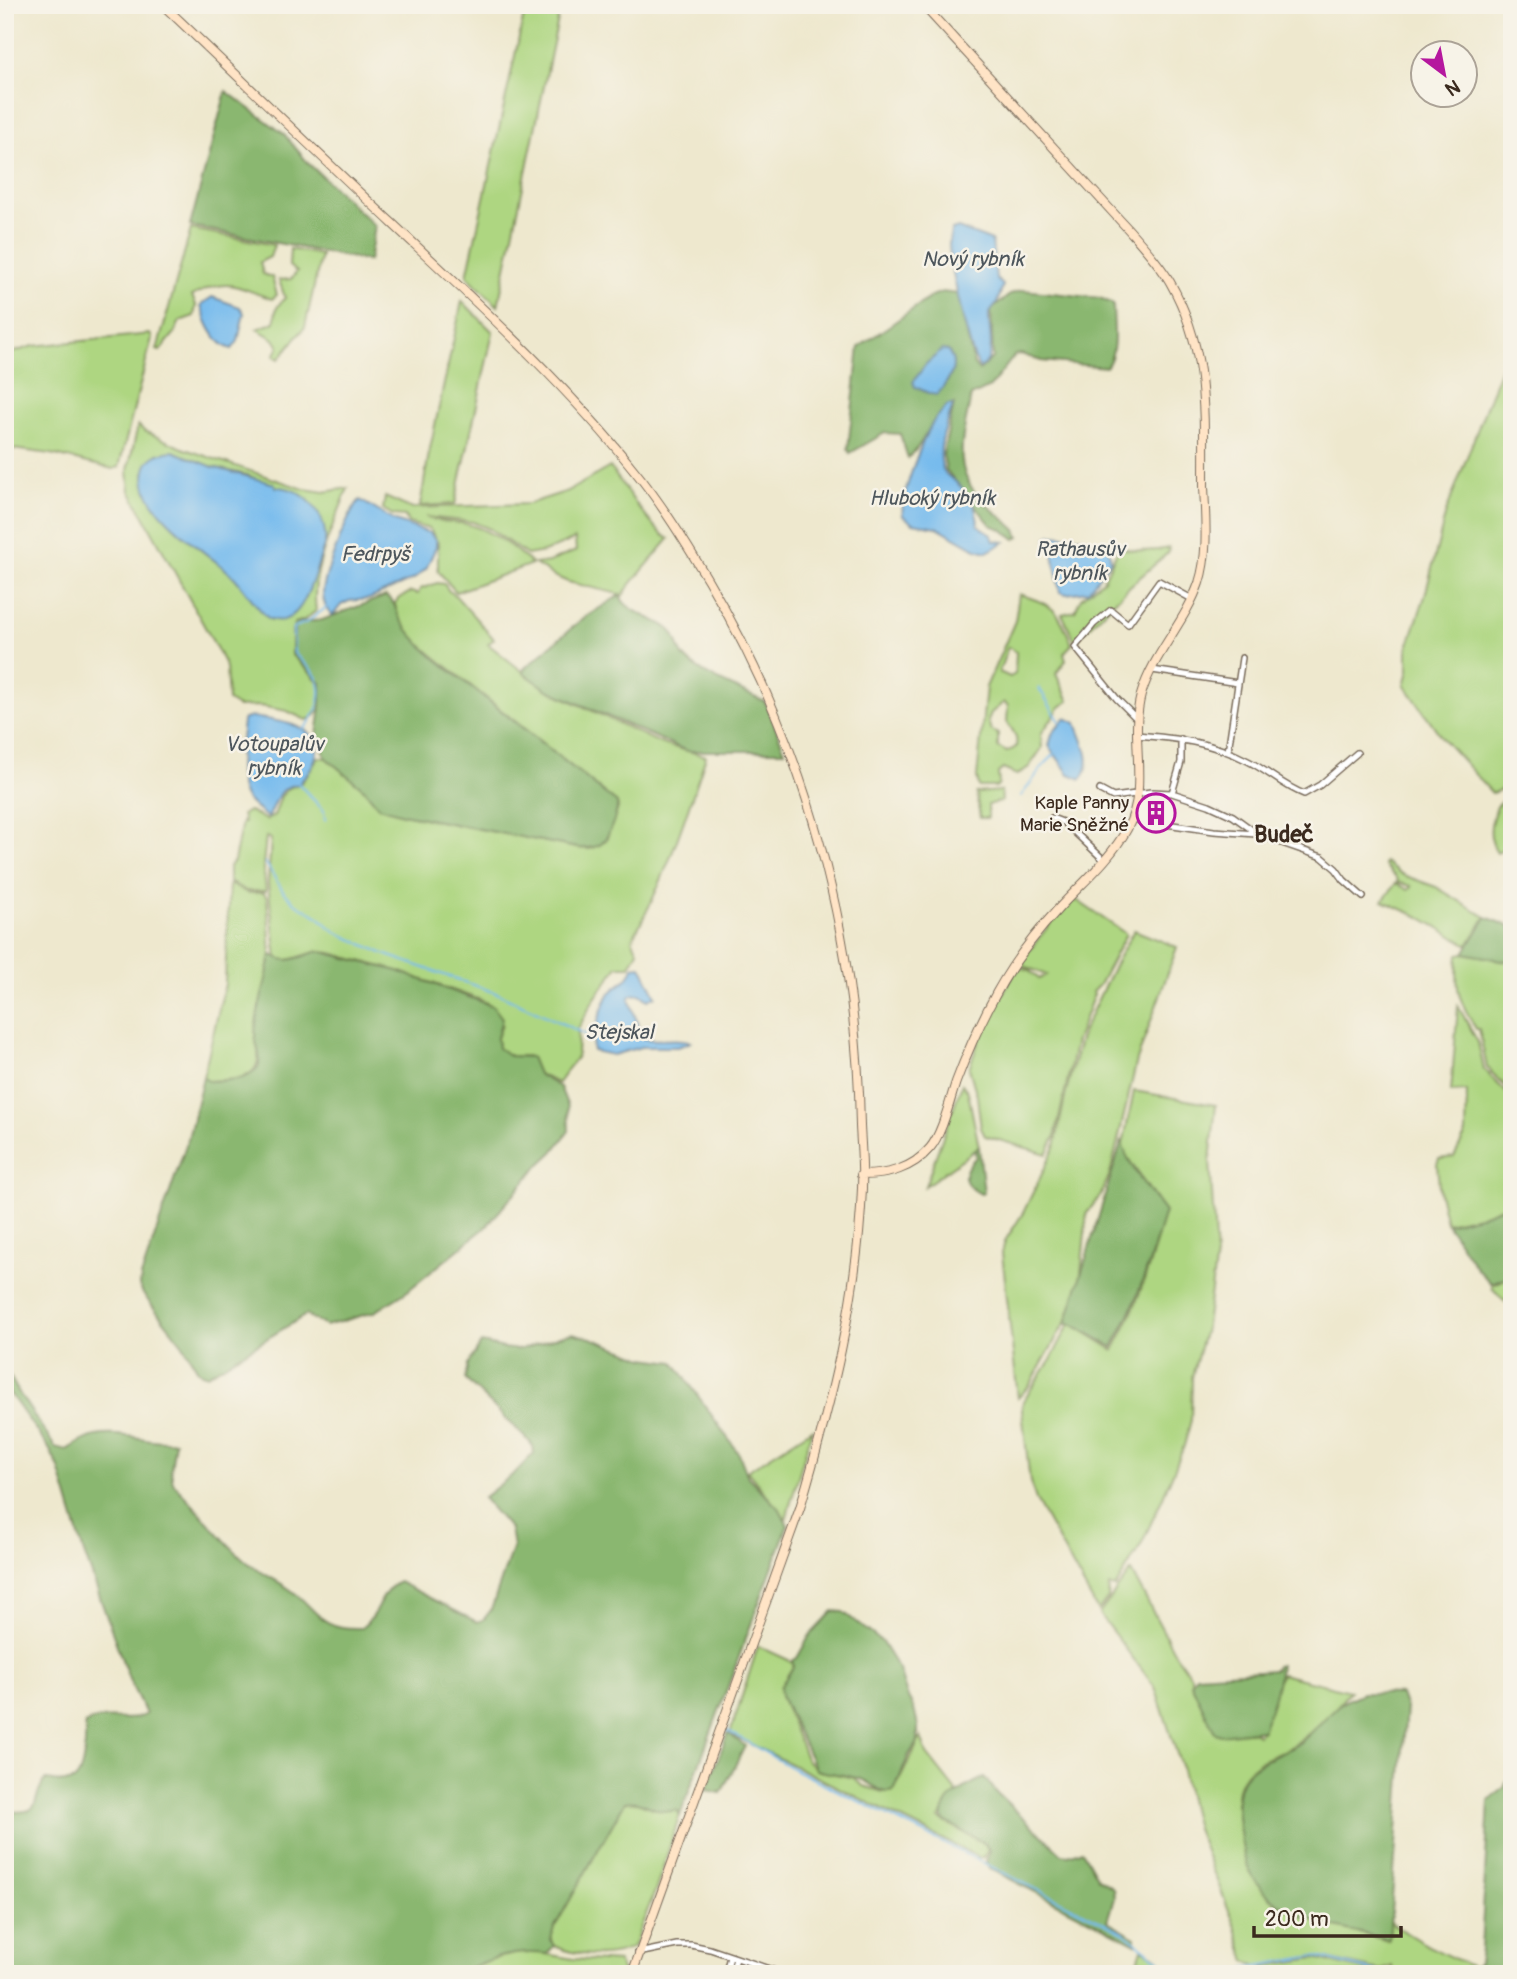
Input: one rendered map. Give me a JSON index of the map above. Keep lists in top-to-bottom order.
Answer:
{
  "districts": ["Budeč"],
  "water": [
    "Nový rybník",
    "Hluboký rybník",
    "Rathausův rybník",
    "Fedrpyš",
    "Votoupalův rybník",
    "Stejskal"
  ],
  "places": {
    "building": ["Kaple Panny Marie Sněžné"]
  },
  "scale_bar": "200 m",
  "north": "bottom right"
}
